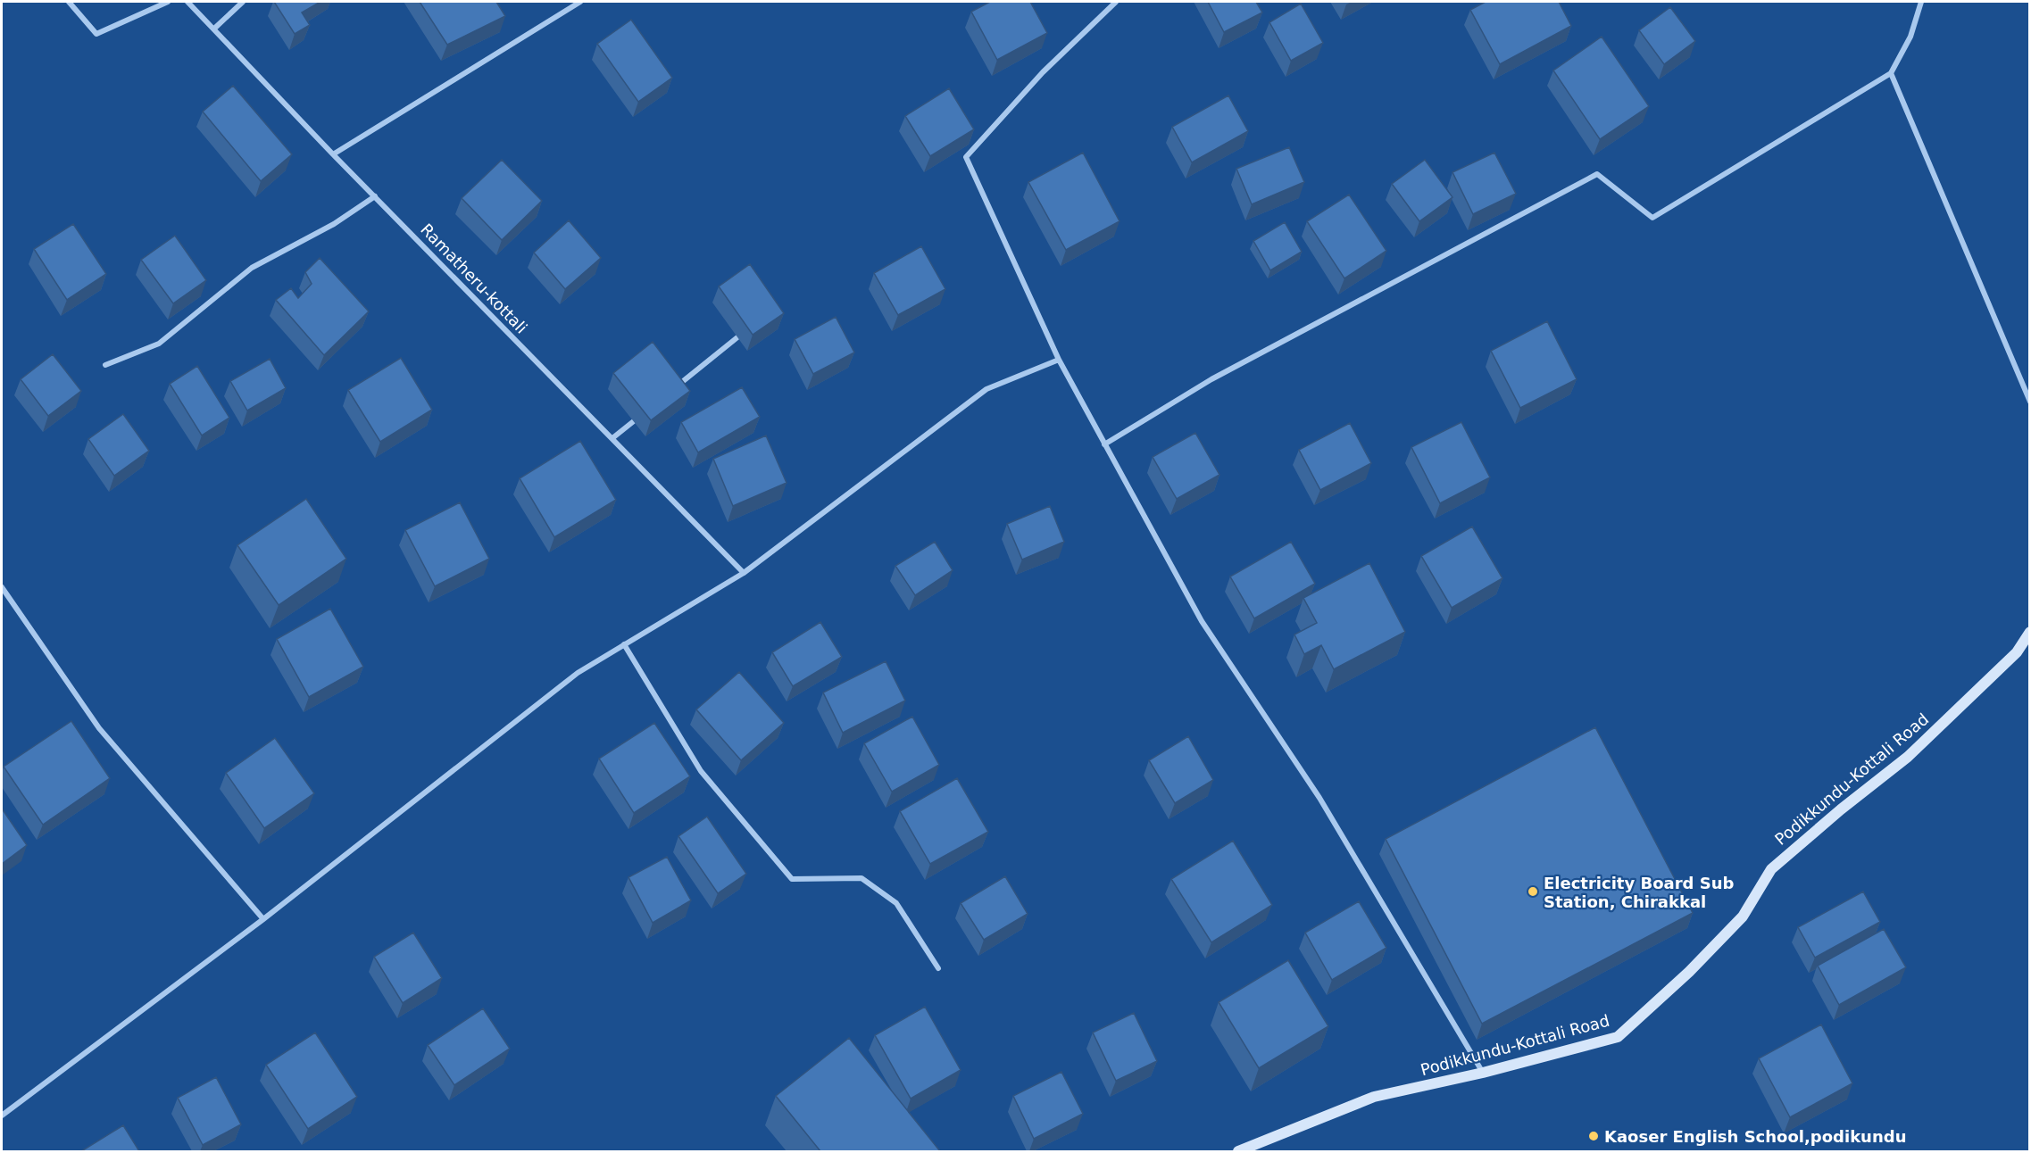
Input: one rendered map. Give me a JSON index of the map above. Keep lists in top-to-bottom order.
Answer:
{
  "streets": {
    "main road": ["Podikkundu-Kottali Road"],
    "street": ["Ramatheru-kottali"]
  },
  "places": ["Electricity Board Sub Station, Chirakkal", "Kaoser English School,podikundu"]
}
